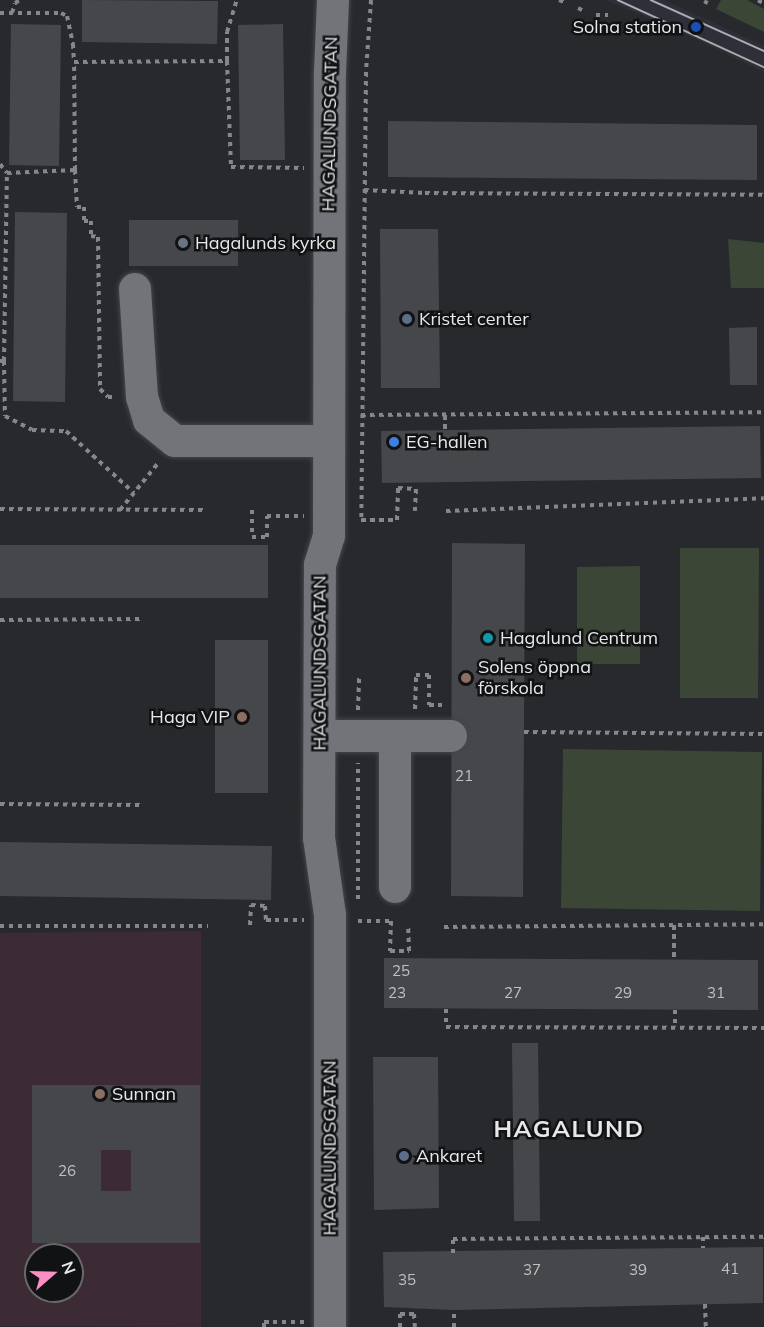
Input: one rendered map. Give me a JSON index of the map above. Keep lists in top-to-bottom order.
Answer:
{
  "streets": {
    "street": ["HAGALUNDSGATAN"]
  },
  "districts": ["HAGALUND"],
  "places": [
    "Solna station",
    "Hagalunds kyrka",
    "Kristet center",
    "EG-hallen",
    "Hagalund Centrum",
    "Solens öppna förskola",
    "Haga VIP",
    "Sunnan",
    "Ankaret"
  ],
  "house_numbers": [
    "21",
    "25",
    "23",
    "27",
    "29",
    "31",
    "26",
    "41",
    "37",
    "39",
    "35"
  ],
  "north": "right"
}
